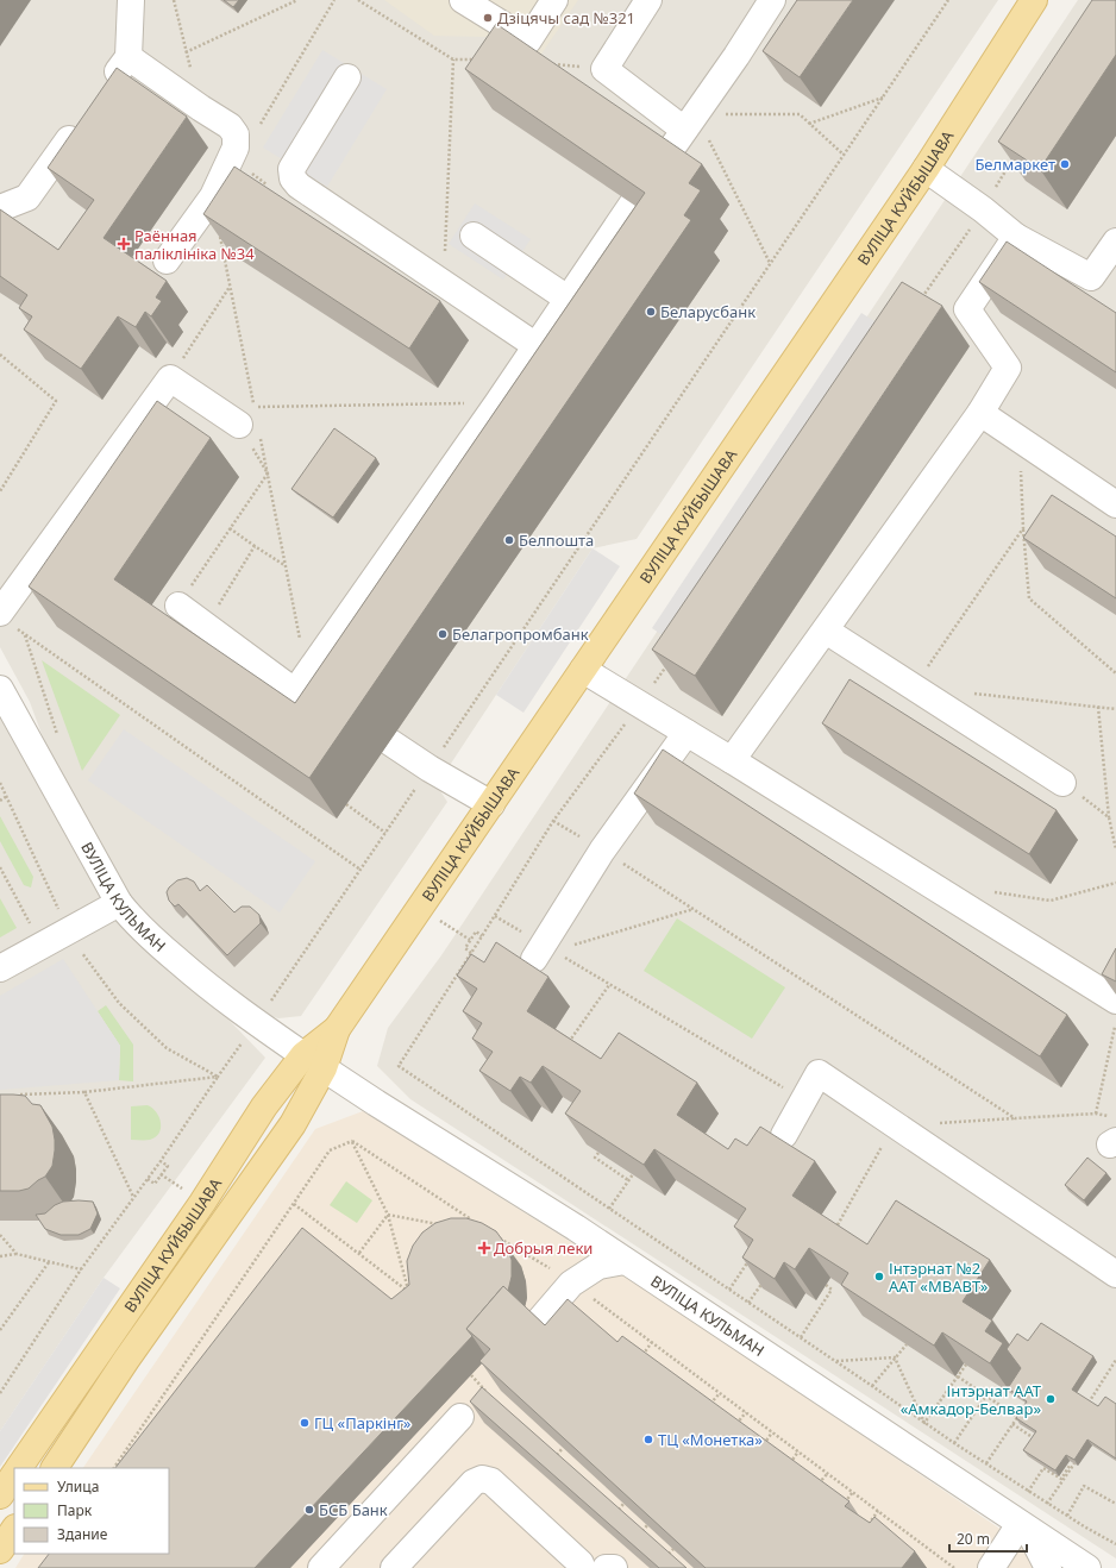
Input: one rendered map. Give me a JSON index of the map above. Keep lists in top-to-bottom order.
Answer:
{
  "streets": {
    "main road": ["ВУЛІЦА КУЙБЫШАВА"],
    "street": ["ВУЛІЦА КУЛЬМАН"]
  },
  "crossings": [
    ["ВУЛІЦА КУЙБЫШАВА", "ВУЛІЦА КУЛЬМАН"]
  ],
  "places": {
    "other": [
      "Дзіцячы сад №321",
      "Белмаркет",
      "Беларусбанк",
      "Белпошта",
      "Белагропромбанк",
      "Інтэрнат №2 ААТ «МВАВТ»",
      "Інтэрнат ААТ «Амкадор-Белвар»",
      "ГЦ «Паркінг»",
      "ТЦ «Монетка»",
      "БСБ Банк"
    ],
    "health": ["Раённая паліклініка №34", "Добрыя леки"]
  },
  "legend": ["Улица", "Парк", "Здание"],
  "scale_bar": "20 m"
}
